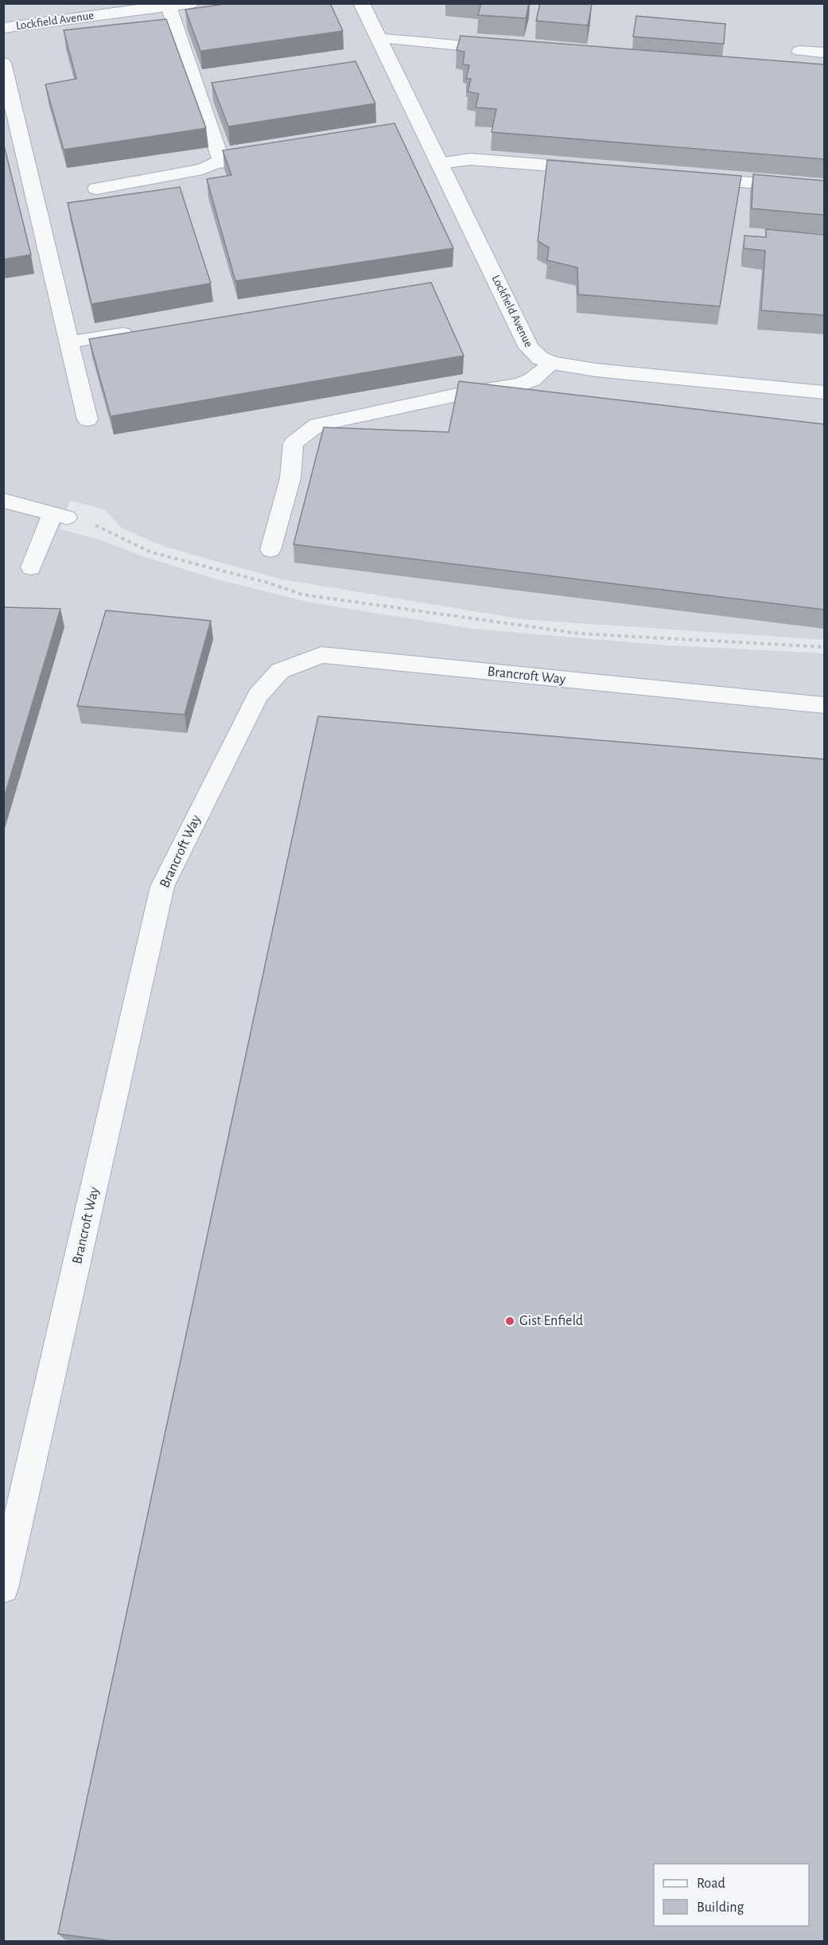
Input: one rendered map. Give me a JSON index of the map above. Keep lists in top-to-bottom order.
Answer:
{
  "streets": {
    "street": ["Lockfield Avenue"],
    "lane": ["Brancroft Way"]
  },
  "places": ["Gist Enfield"],
  "legend": ["Road", "Building"]
}
